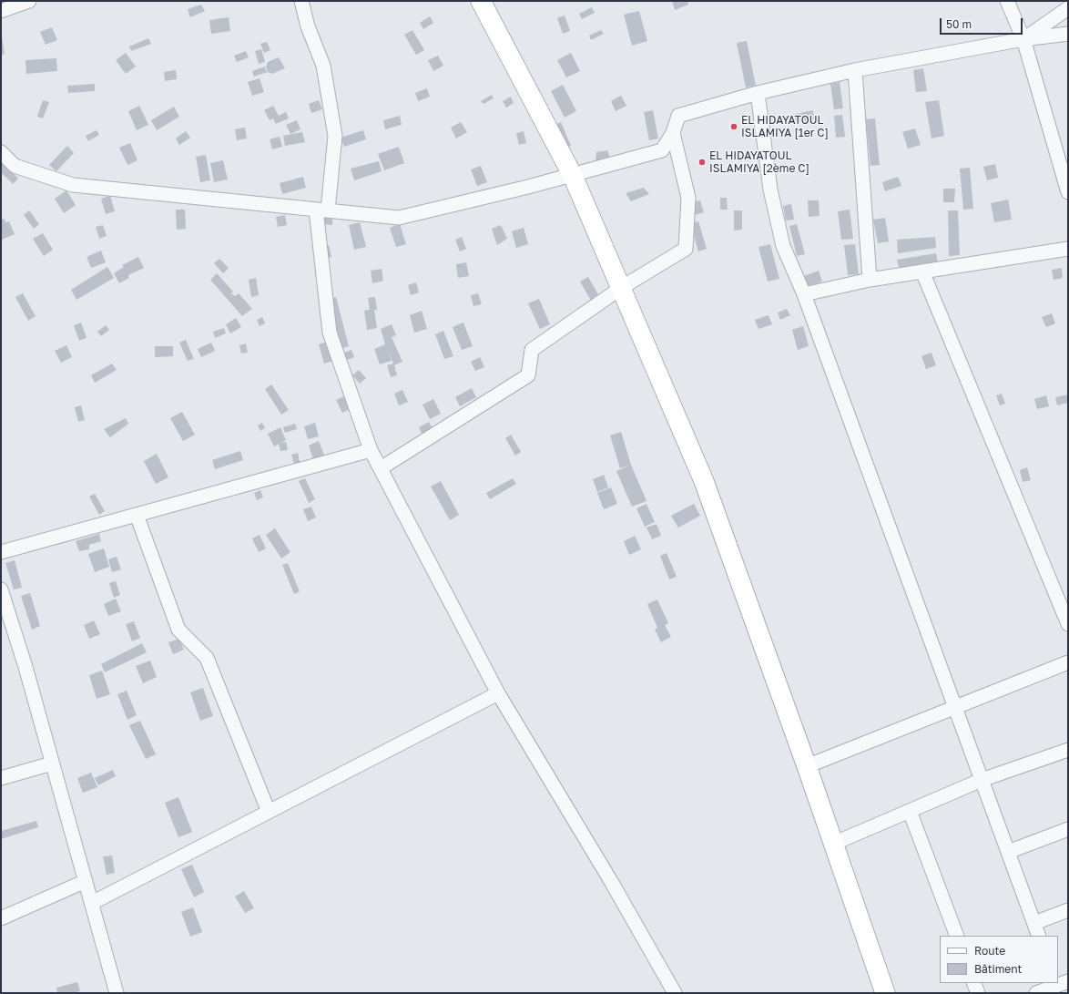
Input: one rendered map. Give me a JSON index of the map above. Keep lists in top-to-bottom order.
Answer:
{
  "places": ["EL HIDAYATOUL ISLAMIYA [1er C]", "EL HIDAYATOUL ISLAMIYA [2ème C]"],
  "legend": ["Route", "Bâtiment"],
  "scale_bar": "50 m"
}
